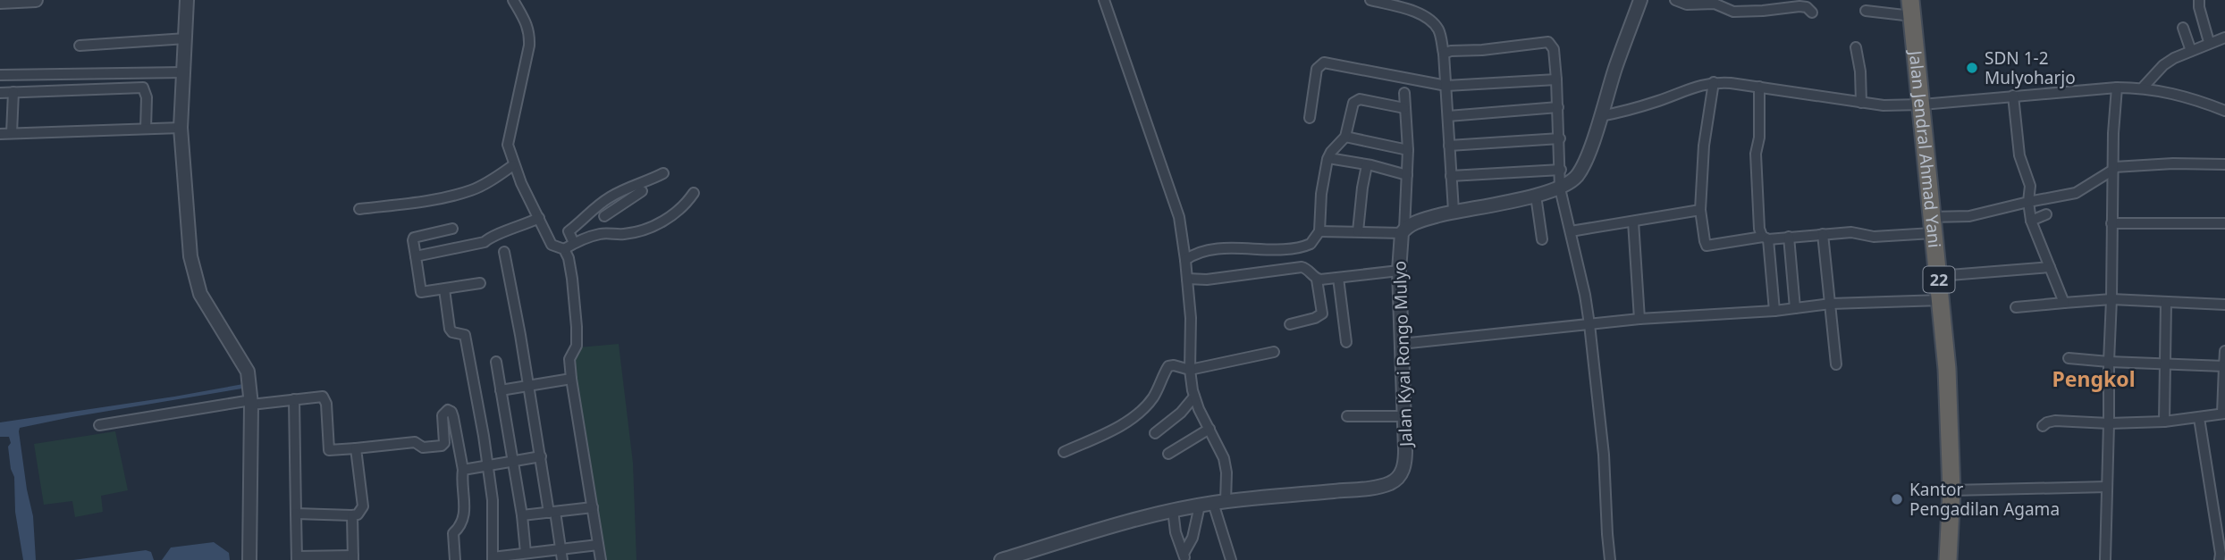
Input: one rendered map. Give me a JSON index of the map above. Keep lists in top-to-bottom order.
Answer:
{
  "streets": {
    "highway": ["Jalan Jendral Ahmad Yani", "22"],
    "street": ["Jalan Kyai Rongo Mulyo"]
  },
  "districts": ["Pengkol"],
  "places": ["SDN 1-2 Mulyoharjo", "Kantor Pengadilan Agama"]
}
